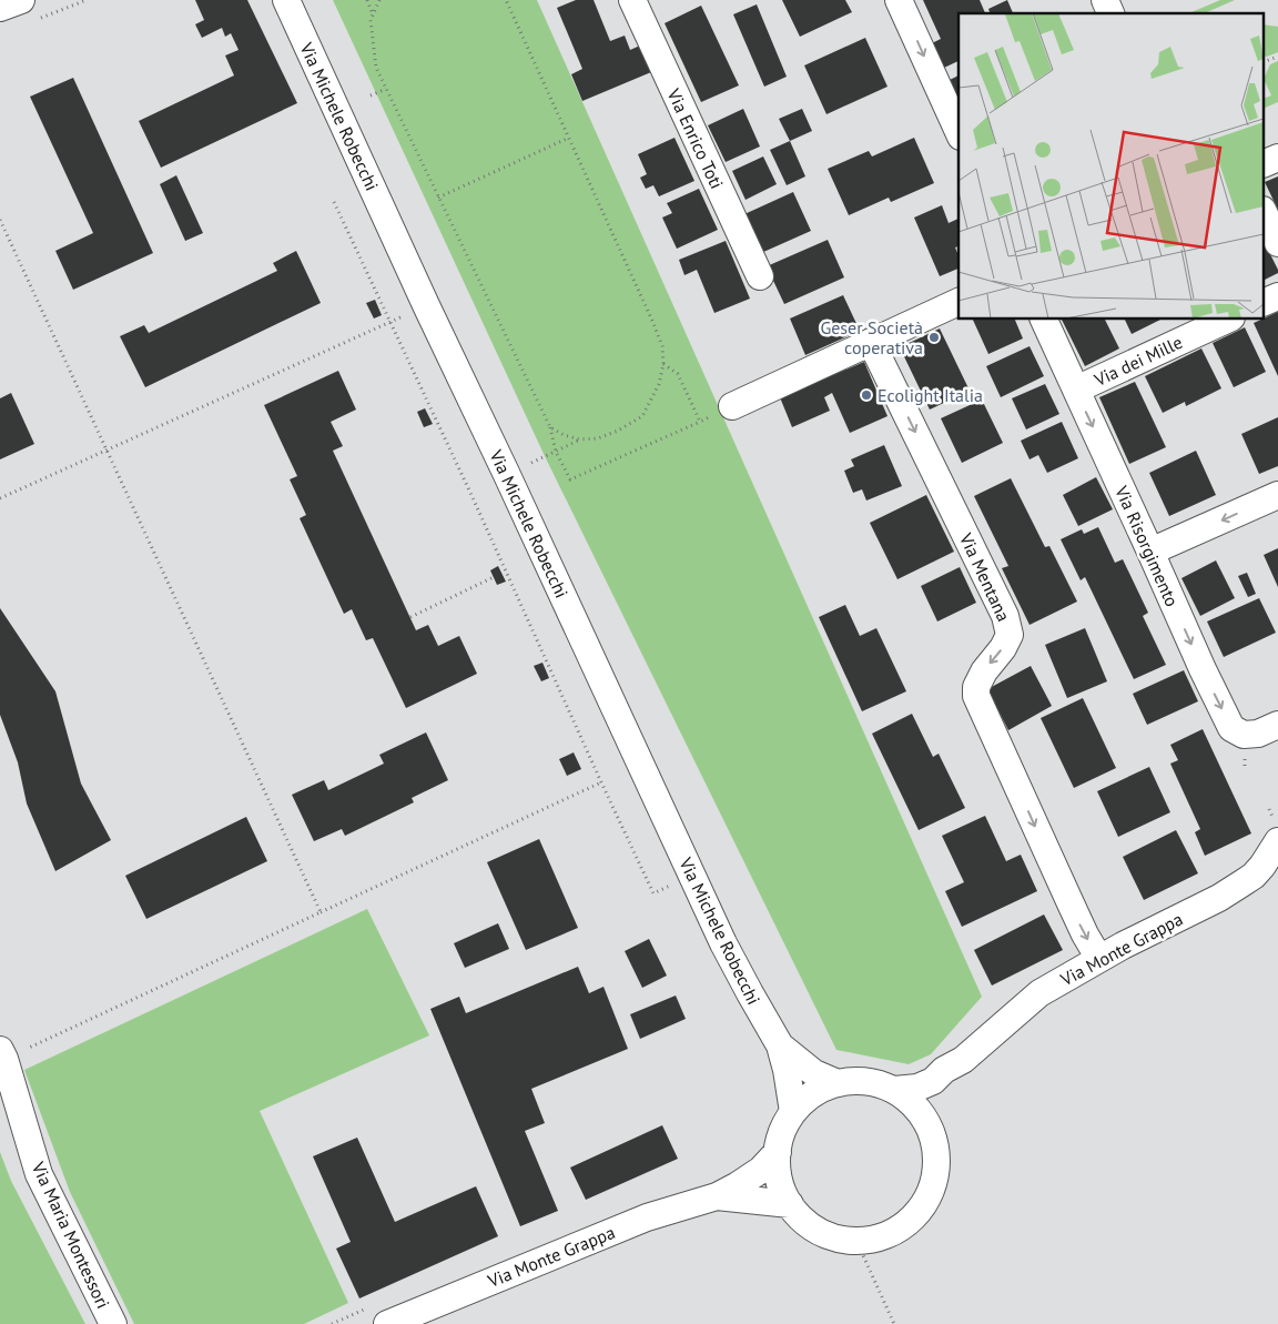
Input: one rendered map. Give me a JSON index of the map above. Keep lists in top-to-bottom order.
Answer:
{
  "streets": {
    "street": [
      "Via Michele Robecchi",
      "Via Enrico Toti",
      "Via dei Mille",
      "Via Risorgimento",
      "Via Mentana",
      "Via Monte Grappa",
      "Via Maria Montessori"
    ]
  },
  "crossings": [
    ["Via Michele Robecchi", "Via Monte Grappa"],
    ["Via dei Mille", "Via Risorgimento"],
    ["Via Mentana", "Via Monte Grappa"]
  ],
  "one_way": ["Via Risorgimento", "Via Mentana"],
  "places": ["Geser Società coperativa", "Ecolight Italia"]
}
